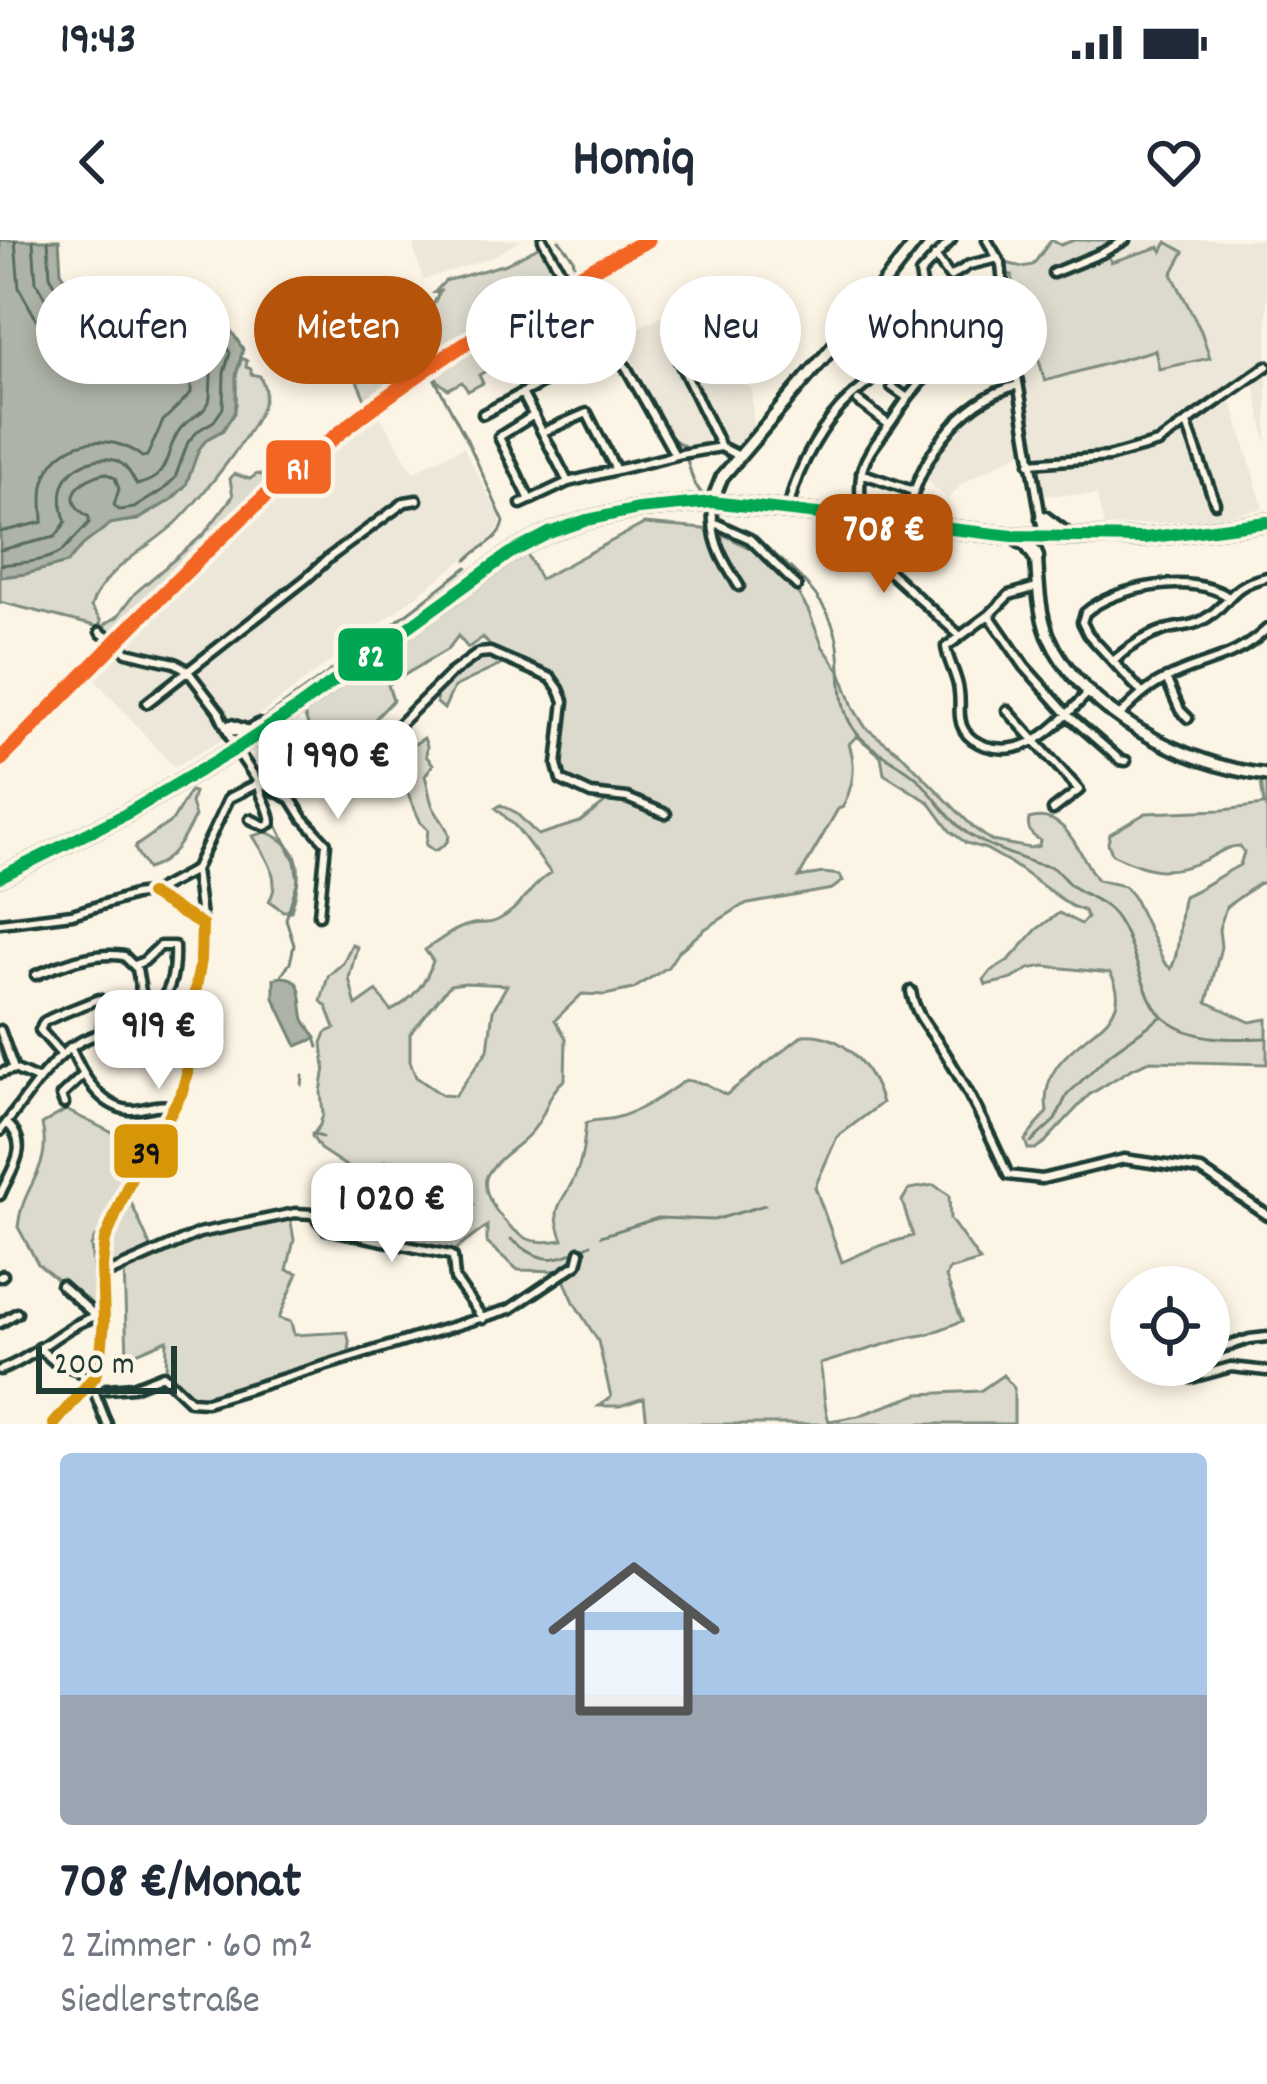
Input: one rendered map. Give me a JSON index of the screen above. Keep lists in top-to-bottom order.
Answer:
{
  "lines": ["transit line R1", "transit line 82", "transit line 39"],
  "scale_bar": "200 m",
  "page": {
    "status": "19:43",
    "header": "Homiq",
    "chip": [
      "Kaufen",
      "Mieten",
      "Filter",
      "Neu",
      "Wohnung"
    ],
    "price": [
      "708 €",
      "1 990 €",
      "919 €",
      "1 020 €"
    ],
    "scale": "200 m",
    "list": [
      {
        "name": "708 €/Monat",
        "note": "2 Zimmer · 60 m² · Siedlerstraße"
      }
    ]
  }
}
